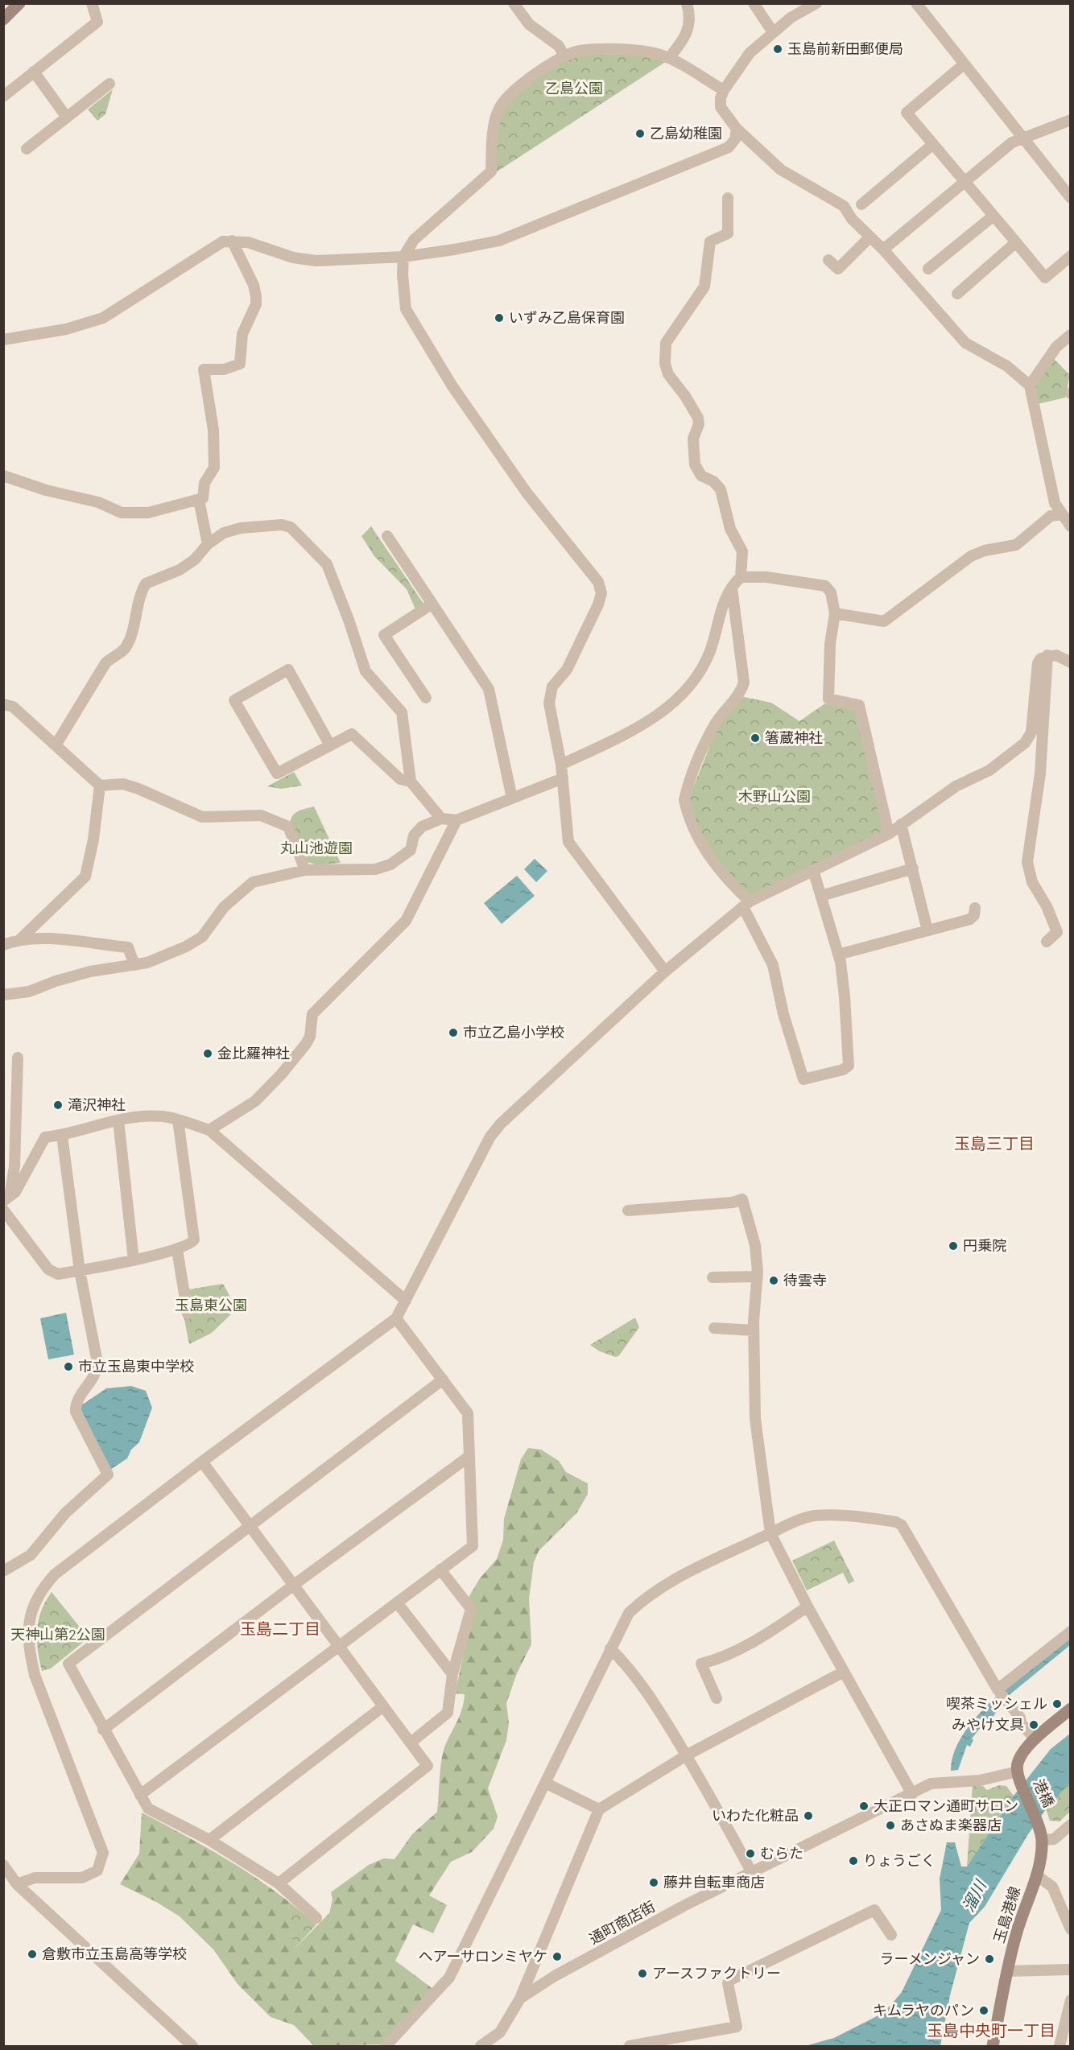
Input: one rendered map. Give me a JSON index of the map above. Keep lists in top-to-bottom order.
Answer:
{
  "streets": {
    "main road": ["港橋", "玉島港線"],
    "street": ["通町商店街"]
  },
  "crossings": [
    ["港橋", "玉島港線"],
    ["港橋", "通町商店街"]
  ],
  "districts": ["玉島三丁目", "玉島二丁目", "玉島中央町一丁目"],
  "water": ["溜川"],
  "parks": [
    "乙島公園",
    "木野山公園",
    "丸山池遊園",
    "玉島東公園",
    "天神山第2公園"
  ],
  "places": [
    "玉島前新田郵便局",
    "乙島幼稚園",
    "いずみ乙島保育園",
    "箸蔵神社",
    "市立乙島小学校",
    "金比羅神社",
    "滝沢神社",
    "円乗院",
    "待雲寺",
    "市立玉島東中学校",
    "喫茶ミッシェル",
    "みやけ文具",
    "大正ロマン通町サロン",
    "いわた化粧品",
    "あさぬま楽器店",
    "むらた",
    "りょうごく",
    "藤井自転車商店",
    "倉敷市立玉島高等学校",
    "ヘアーサロンミヤケ",
    "ラーメンジャン",
    "アースファクトリー",
    "キムラヤのパン"
  ]
}
